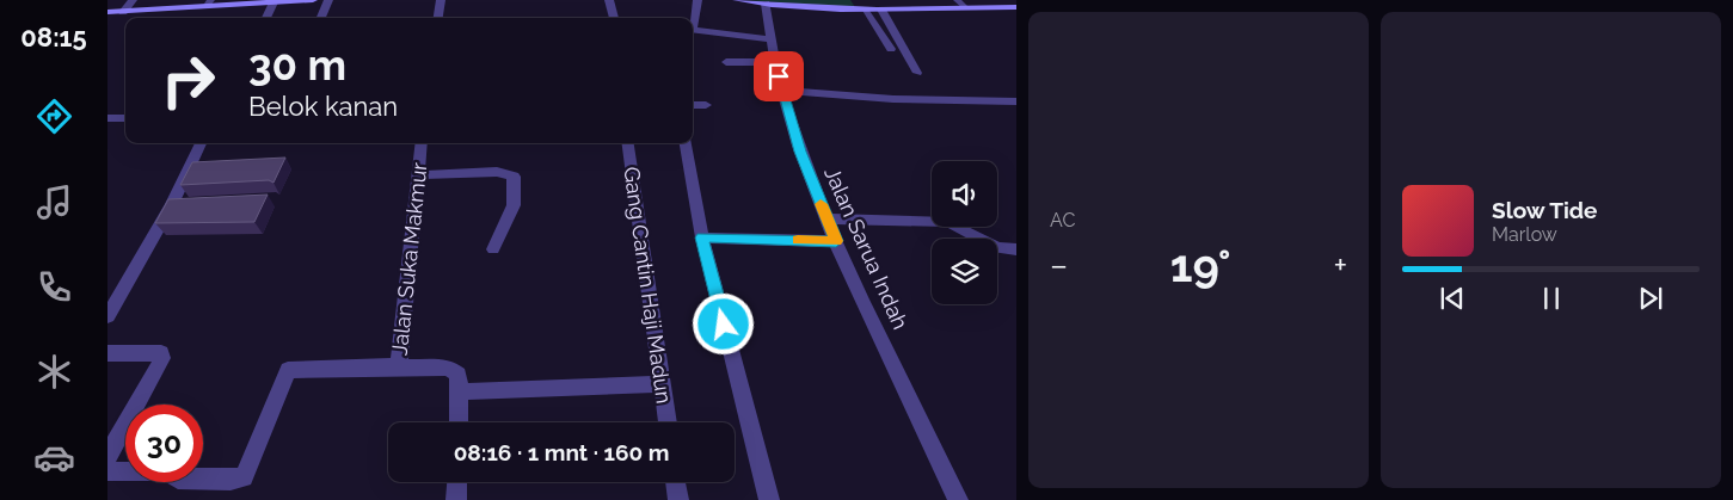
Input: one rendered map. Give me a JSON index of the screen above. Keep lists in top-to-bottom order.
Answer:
{
  "streets": {
    "street": ["Jalan Sarua Indah", "Jalan Suka Makmur", "Gang Cantin Haji Madun"]
  },
  "page": {
    "tabs": "08:15",
    "tile": "AC",
    "turn": ["30 m", "Belok kanan"],
    "song": ["Slow Tide", "Marlow"],
    "heat": ["−", "19°", "+"],
    "limit": "30",
    "trip": "08:16 · 1 mnt · 160 m"
  }
}
